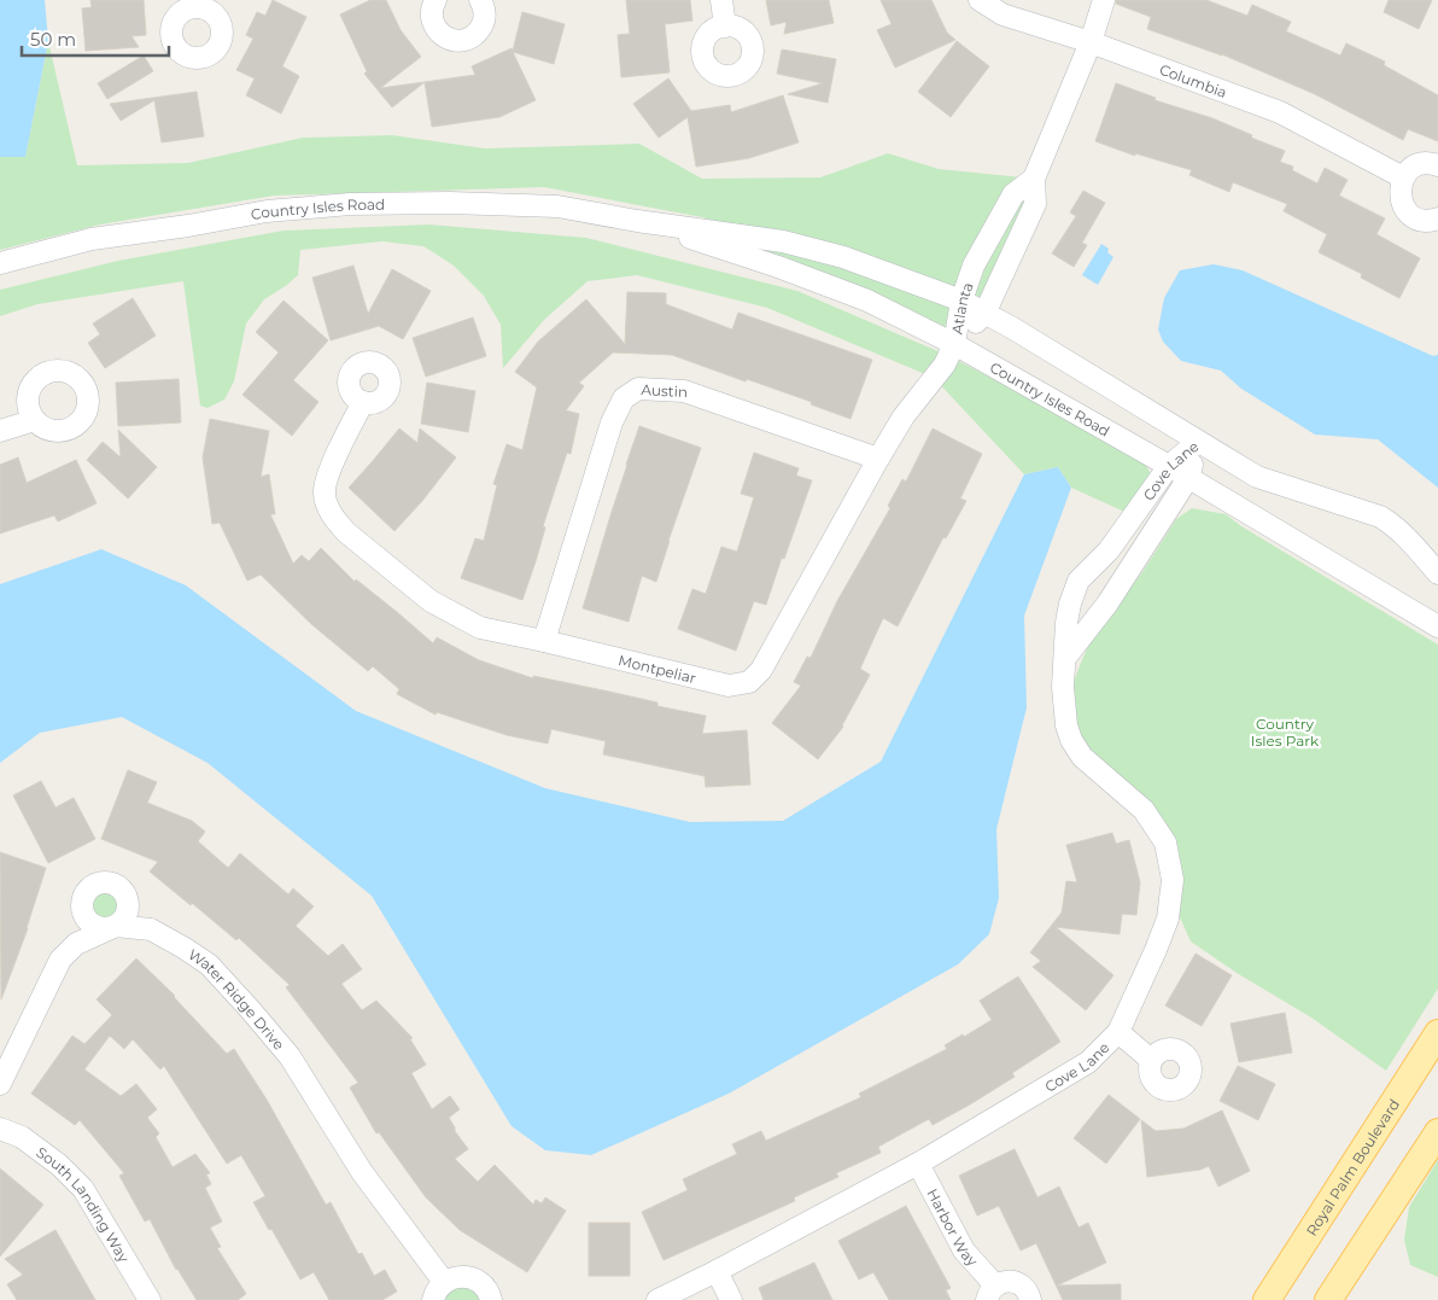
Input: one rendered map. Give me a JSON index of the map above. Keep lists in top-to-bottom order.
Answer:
{
  "streets": {
    "main road": ["Royal Palm Boulevard"],
    "street": [
      "Columbia",
      "Country Isles Road",
      "Atlanta",
      "Austin",
      "Cove Lane",
      "Montpeliar",
      "Water Ridge Drive",
      "South Landing Way",
      "Harbor Way"
    ]
  },
  "crossings": [
    ["Columbia", "Atlanta"],
    ["Country Isles Road", "Atlanta"],
    ["Country Isles Road", "Cove Lane"],
    ["Country Isles Road", "Montpeliar"],
    ["Atlanta", "Montpeliar"],
    ["Austin", "Montpeliar"],
    ["Cove Lane", "Harbor Way"]
  ],
  "parks": ["Country Isles Park"],
  "scale_bar": "50 m"
}
